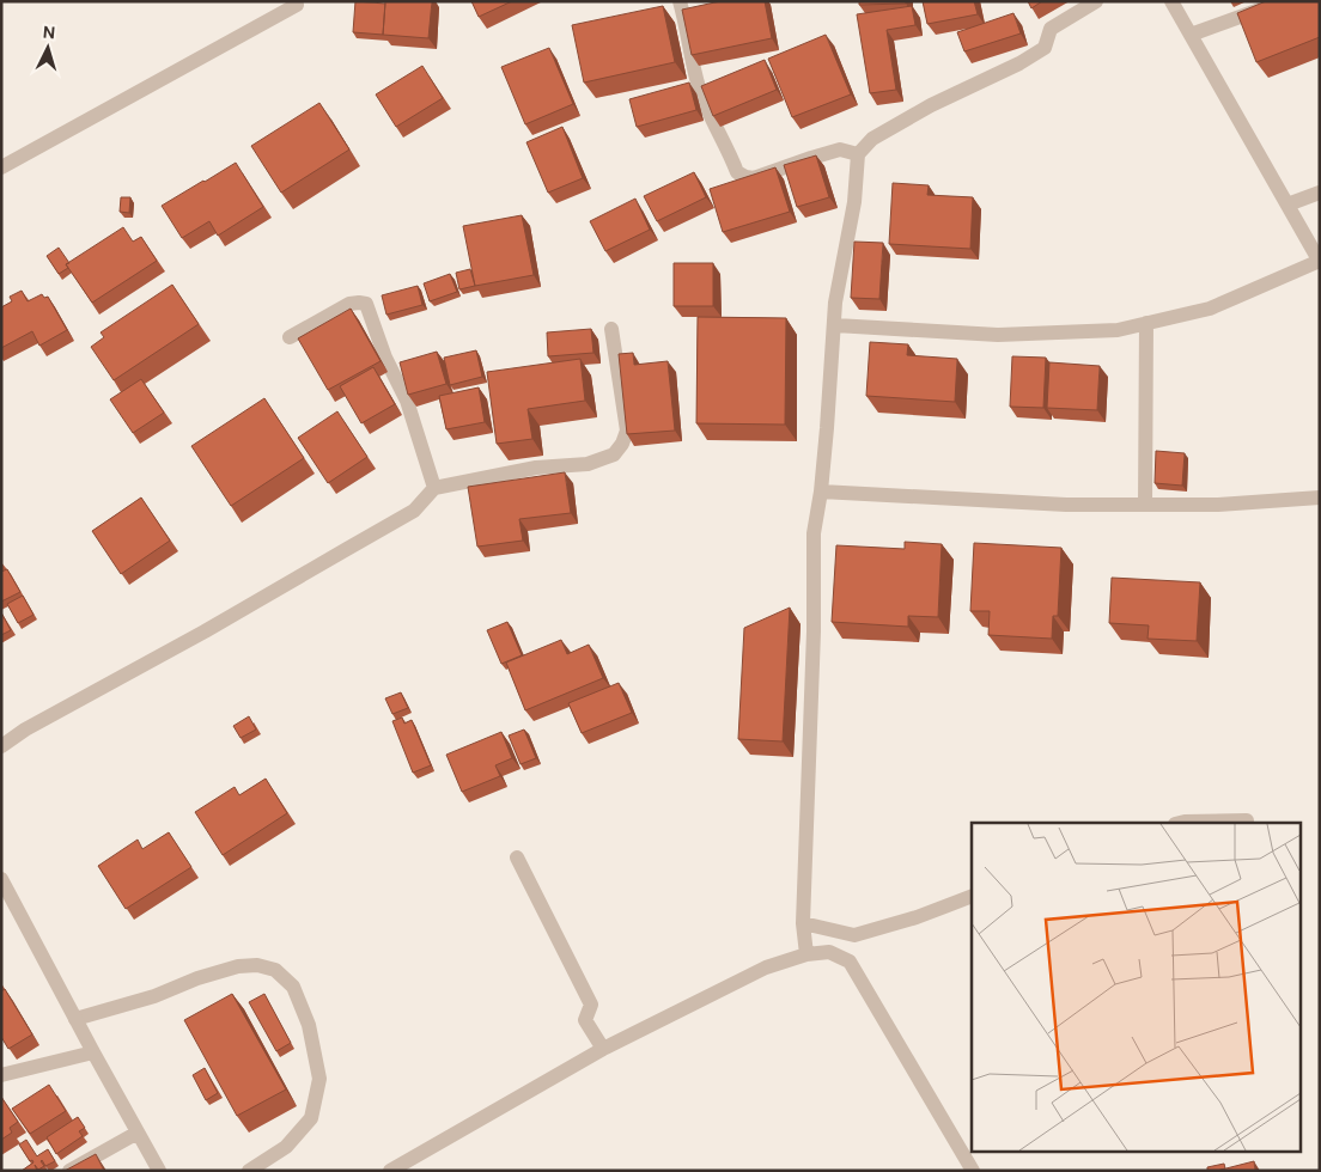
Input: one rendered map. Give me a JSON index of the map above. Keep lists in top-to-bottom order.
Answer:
{
  "north": "top"
}
